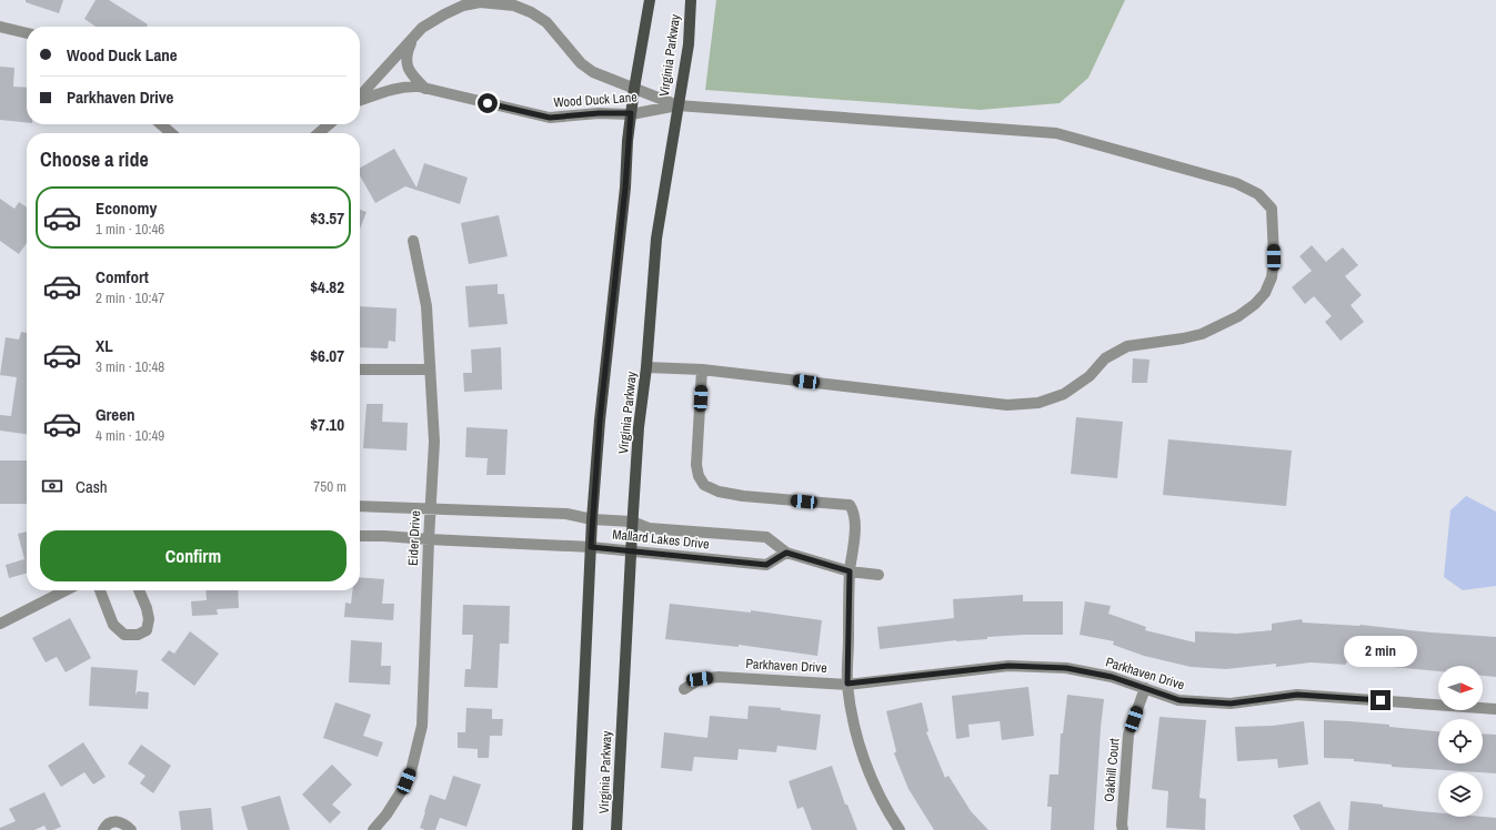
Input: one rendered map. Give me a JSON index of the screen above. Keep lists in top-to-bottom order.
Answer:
{
  "streets": {
    "main road": ["Virginia Parkway"],
    "street": [
      "Wood Duck Lane",
      "Eider Drive",
      "Mallard Lakes Drive",
      "Parkhaven Drive",
      "Oakhill Court"
    ]
  },
  "crossings": [
    ["Virginia Parkway", "Wood Duck Lane"],
    ["Virginia Parkway", "Mallard Lakes Drive"],
    ["Eider Drive", "Mallard Lakes Drive"],
    ["Parkhaven Drive", "Oakhill Court"]
  ],
  "north": "right",
  "page": {
    "banner": ["Wood Duck Lane", "Parkhaven Drive"],
    "heading": "Choose a ride",
    "list": [
      {
        "name": "Economy",
        "note": "1 min · 10:46",
        "value": "$3.57"
      },
      {
        "name": "Comfort",
        "note": "2 min · 10:47",
        "value": "$4.82"
      },
      {
        "name": "XL",
        "note": "3 min · 10:48",
        "value": "$6.07"
      },
      {
        "name": "Green",
        "note": "4 min · 10:49",
        "value": "$7.10"
      }
    ],
    "pay": ["Cash", "750 m"],
    "buttons": "Confirm",
    "bubble": "2 min"
  }
}
